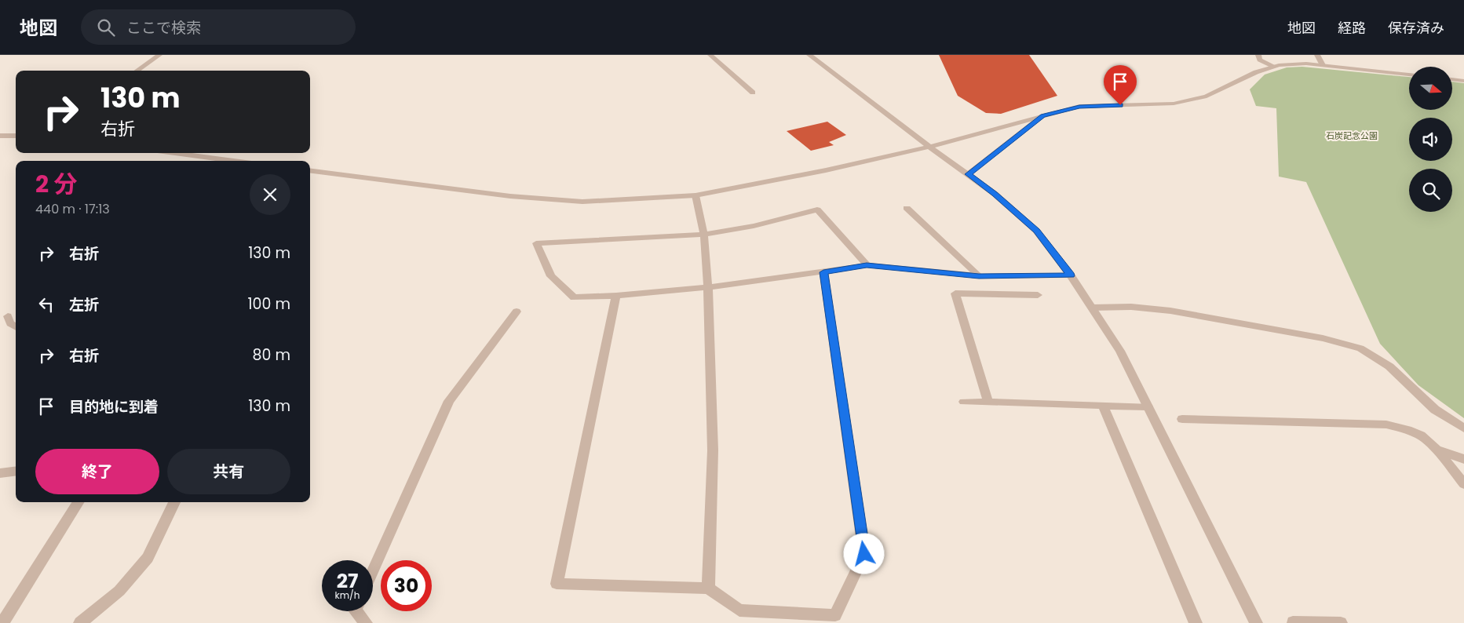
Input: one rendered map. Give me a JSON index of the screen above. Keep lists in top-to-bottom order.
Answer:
{
  "parks": ["石炭記念公園"],
  "north": "right",
  "page": {
    "header": "地図",
    "search": "ここで検索",
    "nav": ["地図", "経路", "保存済み"],
    "turn": ["130 m", "右折"],
    "heading": ["2 分", "440 m · 17:13"],
    "list": [
      {
        "name": "右折",
        "value": "130 m"
      },
      {
        "name": "左折",
        "value": "100 m"
      },
      {
        "name": "右折",
        "value": "80 m"
      },
      {
        "name": "目的地に到着",
        "value": "130 m"
      }
    ],
    "buttons": ["終了", "共有"],
    "speed": "27 km/h",
    "limit": "30"
  }
}
